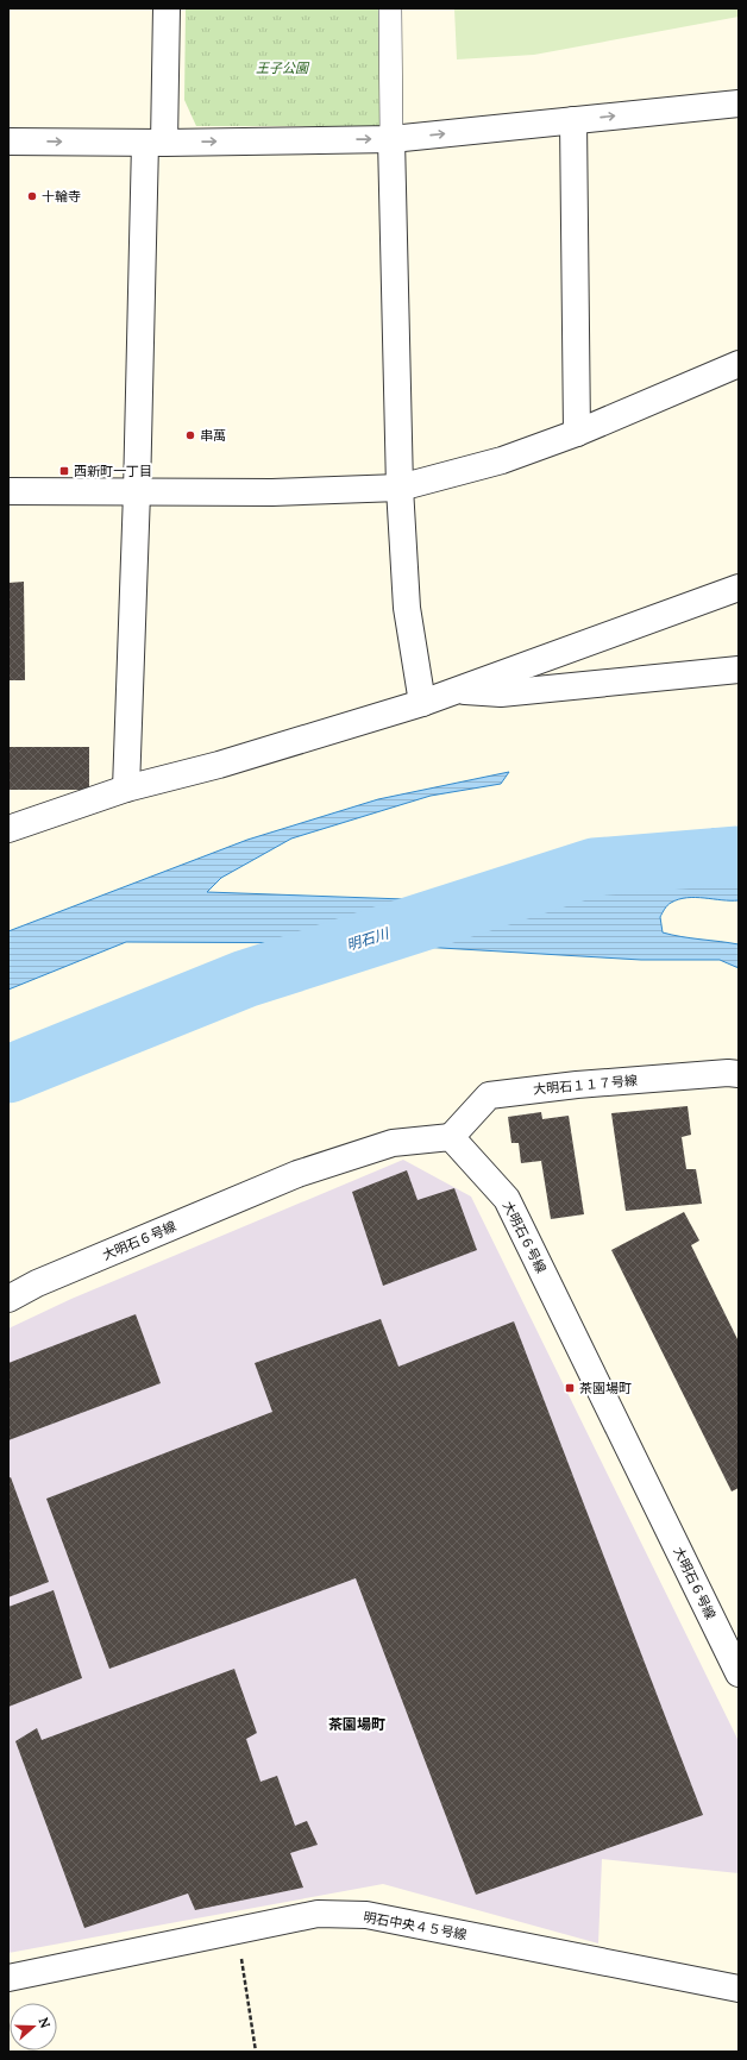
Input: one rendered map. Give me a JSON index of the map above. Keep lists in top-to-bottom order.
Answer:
{
  "streets": {
    "street": ["大明石１１７号線", "大明石６号線", "明石中央４５号線"]
  },
  "crossings": [
    ["大明石１１７号線", "大明石６号線"]
  ],
  "districts": ["茶園場町"],
  "water": ["明石川"],
  "parks": ["王子公園"],
  "places": {
    "other": ["十輪寺", "串萬"],
    "transit": ["西新町一丁目", "茶園場町"]
  },
  "north": "right"
}
